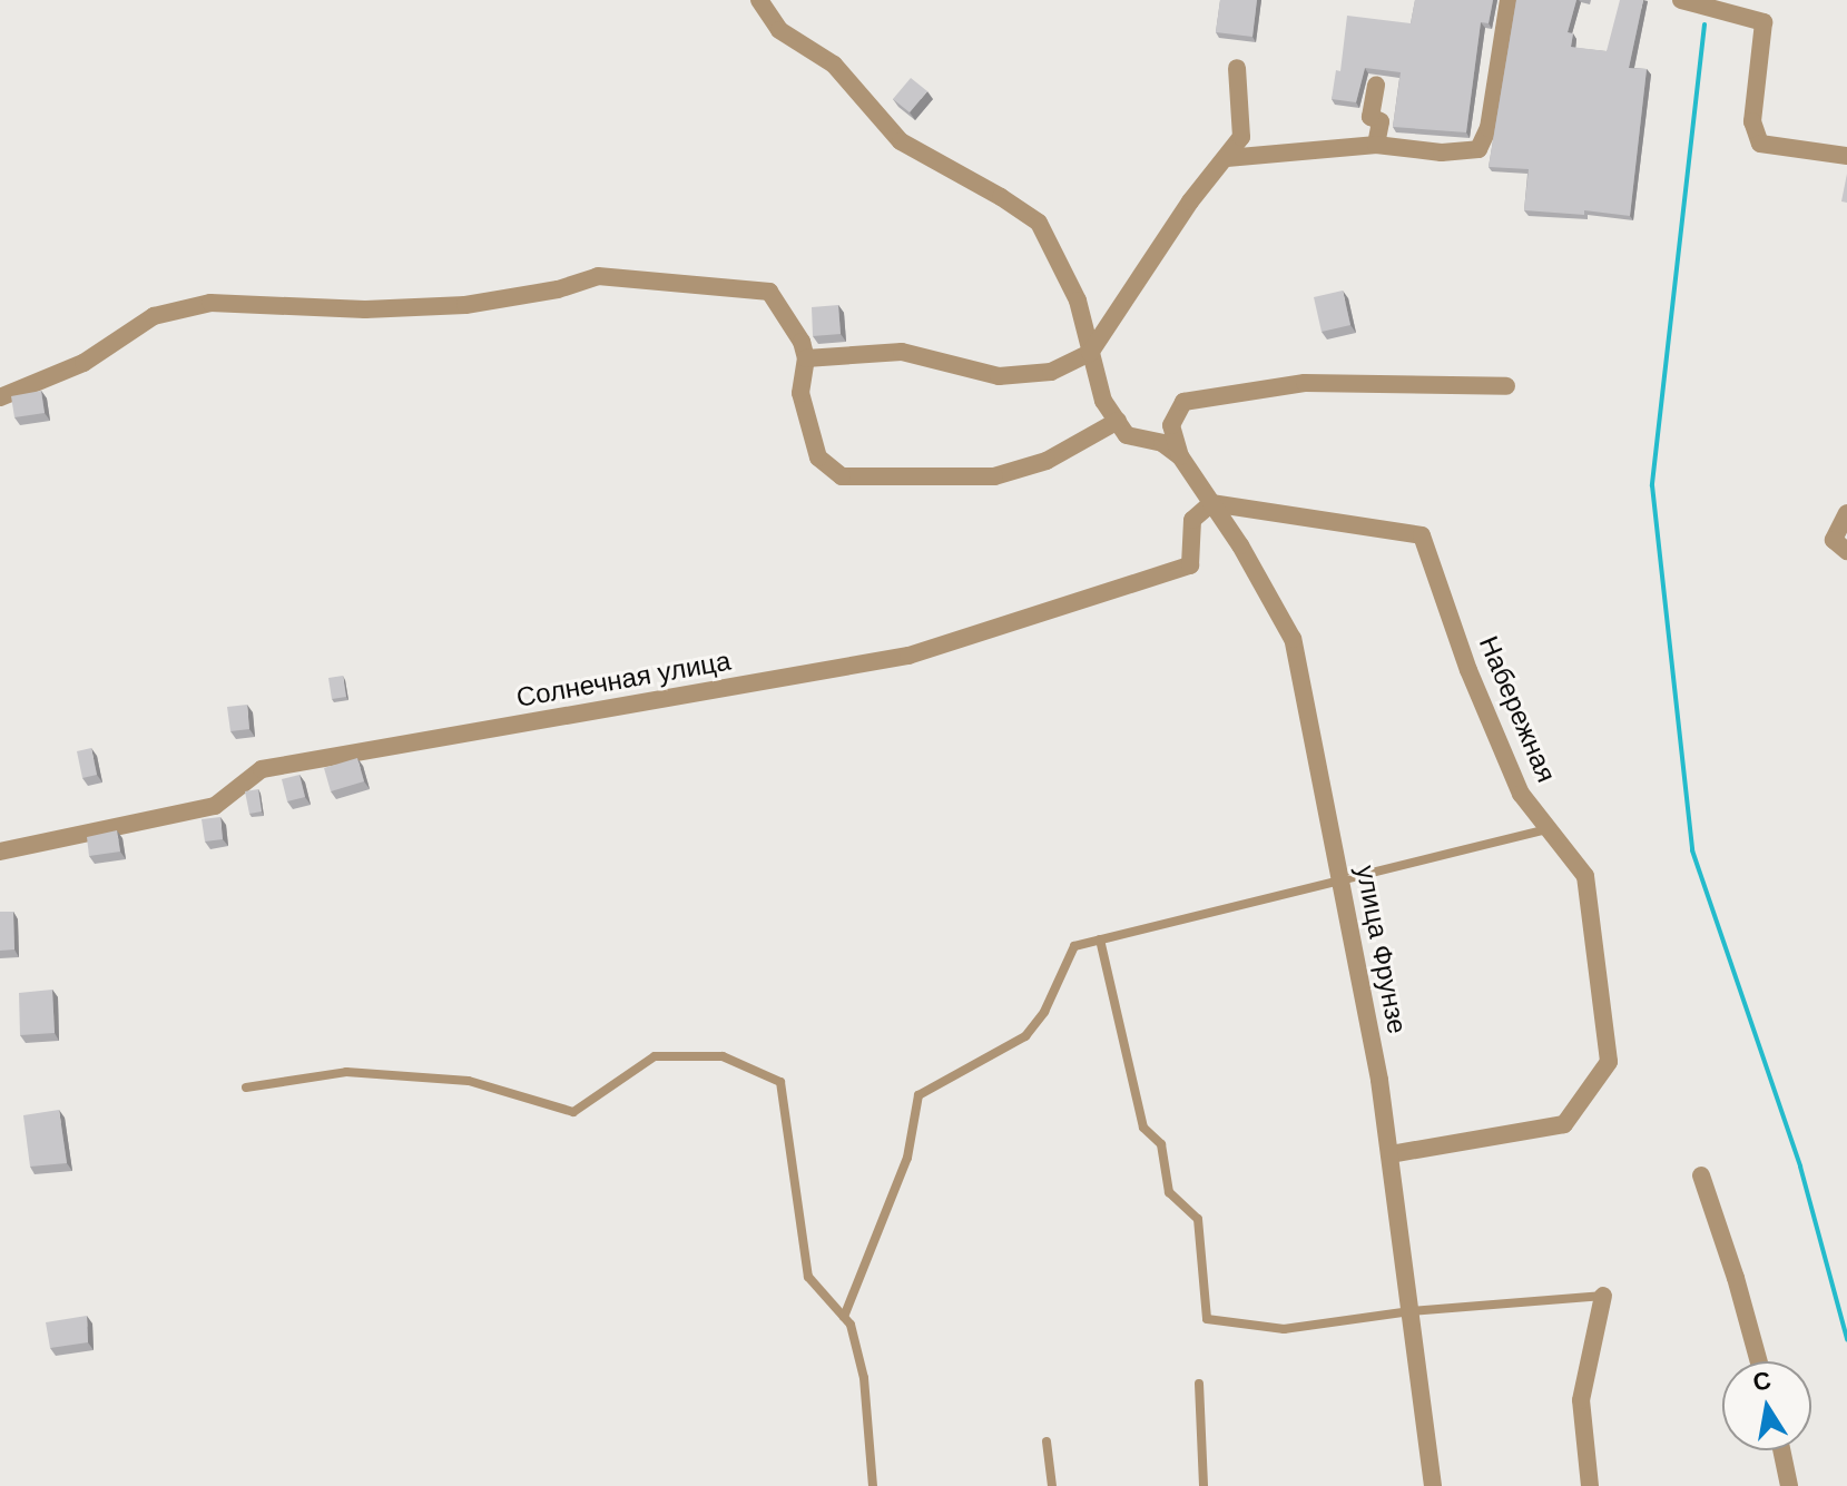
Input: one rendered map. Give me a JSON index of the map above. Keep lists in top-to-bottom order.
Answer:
{
  "streets": {
    "street": ["Солнечная улица", "Набережная", "улица Фрунзе"]
  },
  "crossings": [
    ["Солнечная улица", "Набережная"],
    ["Солнечная улица", "улица Фрунзе"],
    ["Набережная", "улица Фрунзе"]
  ],
  "north": "top"
}
